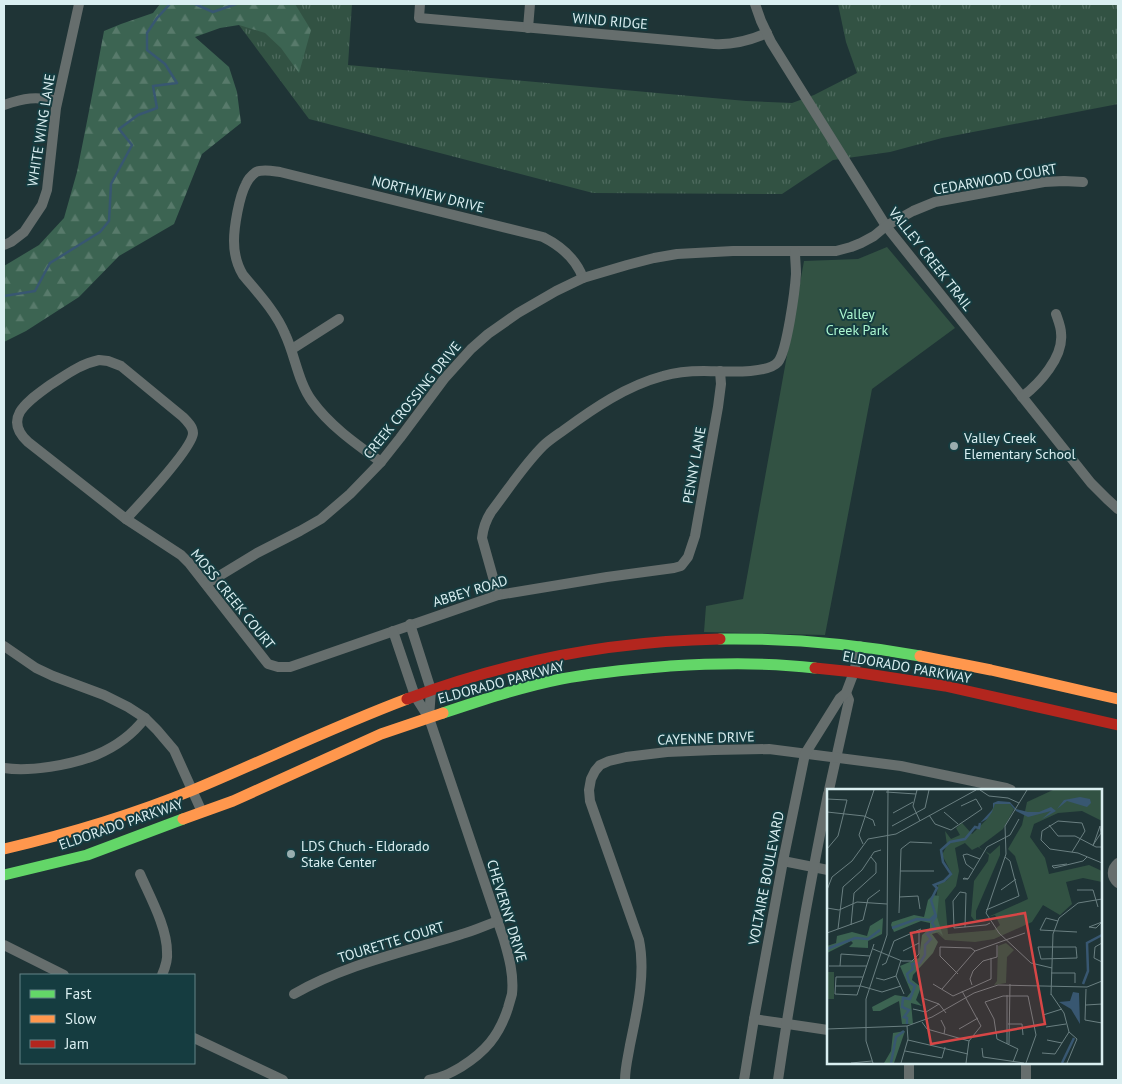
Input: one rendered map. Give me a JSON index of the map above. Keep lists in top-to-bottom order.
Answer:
{
  "streets": {
    "main road": ["ELDORADO PARKWAY"],
    "street": [
      "WIND RIDGE",
      "WHITE WING LANE",
      "CEDARWOOD COURT",
      "NORTHVIEW DRIVE",
      "VALLEY CREEK TRAIL",
      "CREEK CROSSING DRIVE",
      "PENNY LANE",
      "ABBEY ROAD",
      "MOSS CREEK COURT",
      "CAYENNE DRIVE",
      "VOLTAIRE BOULEVARD",
      "CHEVERNY DRIVE",
      "TOURETTE COURT"
    ]
  },
  "crossings": [
    ["WIND RIDGE", "VALLEY CREEK TRAIL"],
    ["CEDARWOOD COURT", "VALLEY CREEK TRAIL"],
    ["CEDARWOOD COURT", "CREEK CROSSING DRIVE"],
    ["NORTHVIEW DRIVE", "CREEK CROSSING DRIVE"],
    ["VALLEY CREEK TRAIL", "CREEK CROSSING DRIVE"],
    ["CREEK CROSSING DRIVE", "MOSS CREEK COURT"],
    ["PENNY LANE", "ABBEY ROAD"],
    ["ABBEY ROAD", "MOSS CREEK COURT"],
    ["ABBEY ROAD", "CHEVERNY DRIVE"],
    ["ELDORADO PARKWAY", "VOLTAIRE BOULEVARD"],
    ["ELDORADO PARKWAY", "CHEVERNY DRIVE"],
    ["CAYENNE DRIVE", "VOLTAIRE BOULEVARD"],
    ["CHEVERNY DRIVE", "TOURETTE COURT"]
  ],
  "parks": ["Valley Creek Park"],
  "places": ["Valley Creek Elementary School", "LDS Chuch - Eldorado Stake Center"],
  "legend": ["Fast", "Slow", "Jam"]
}
